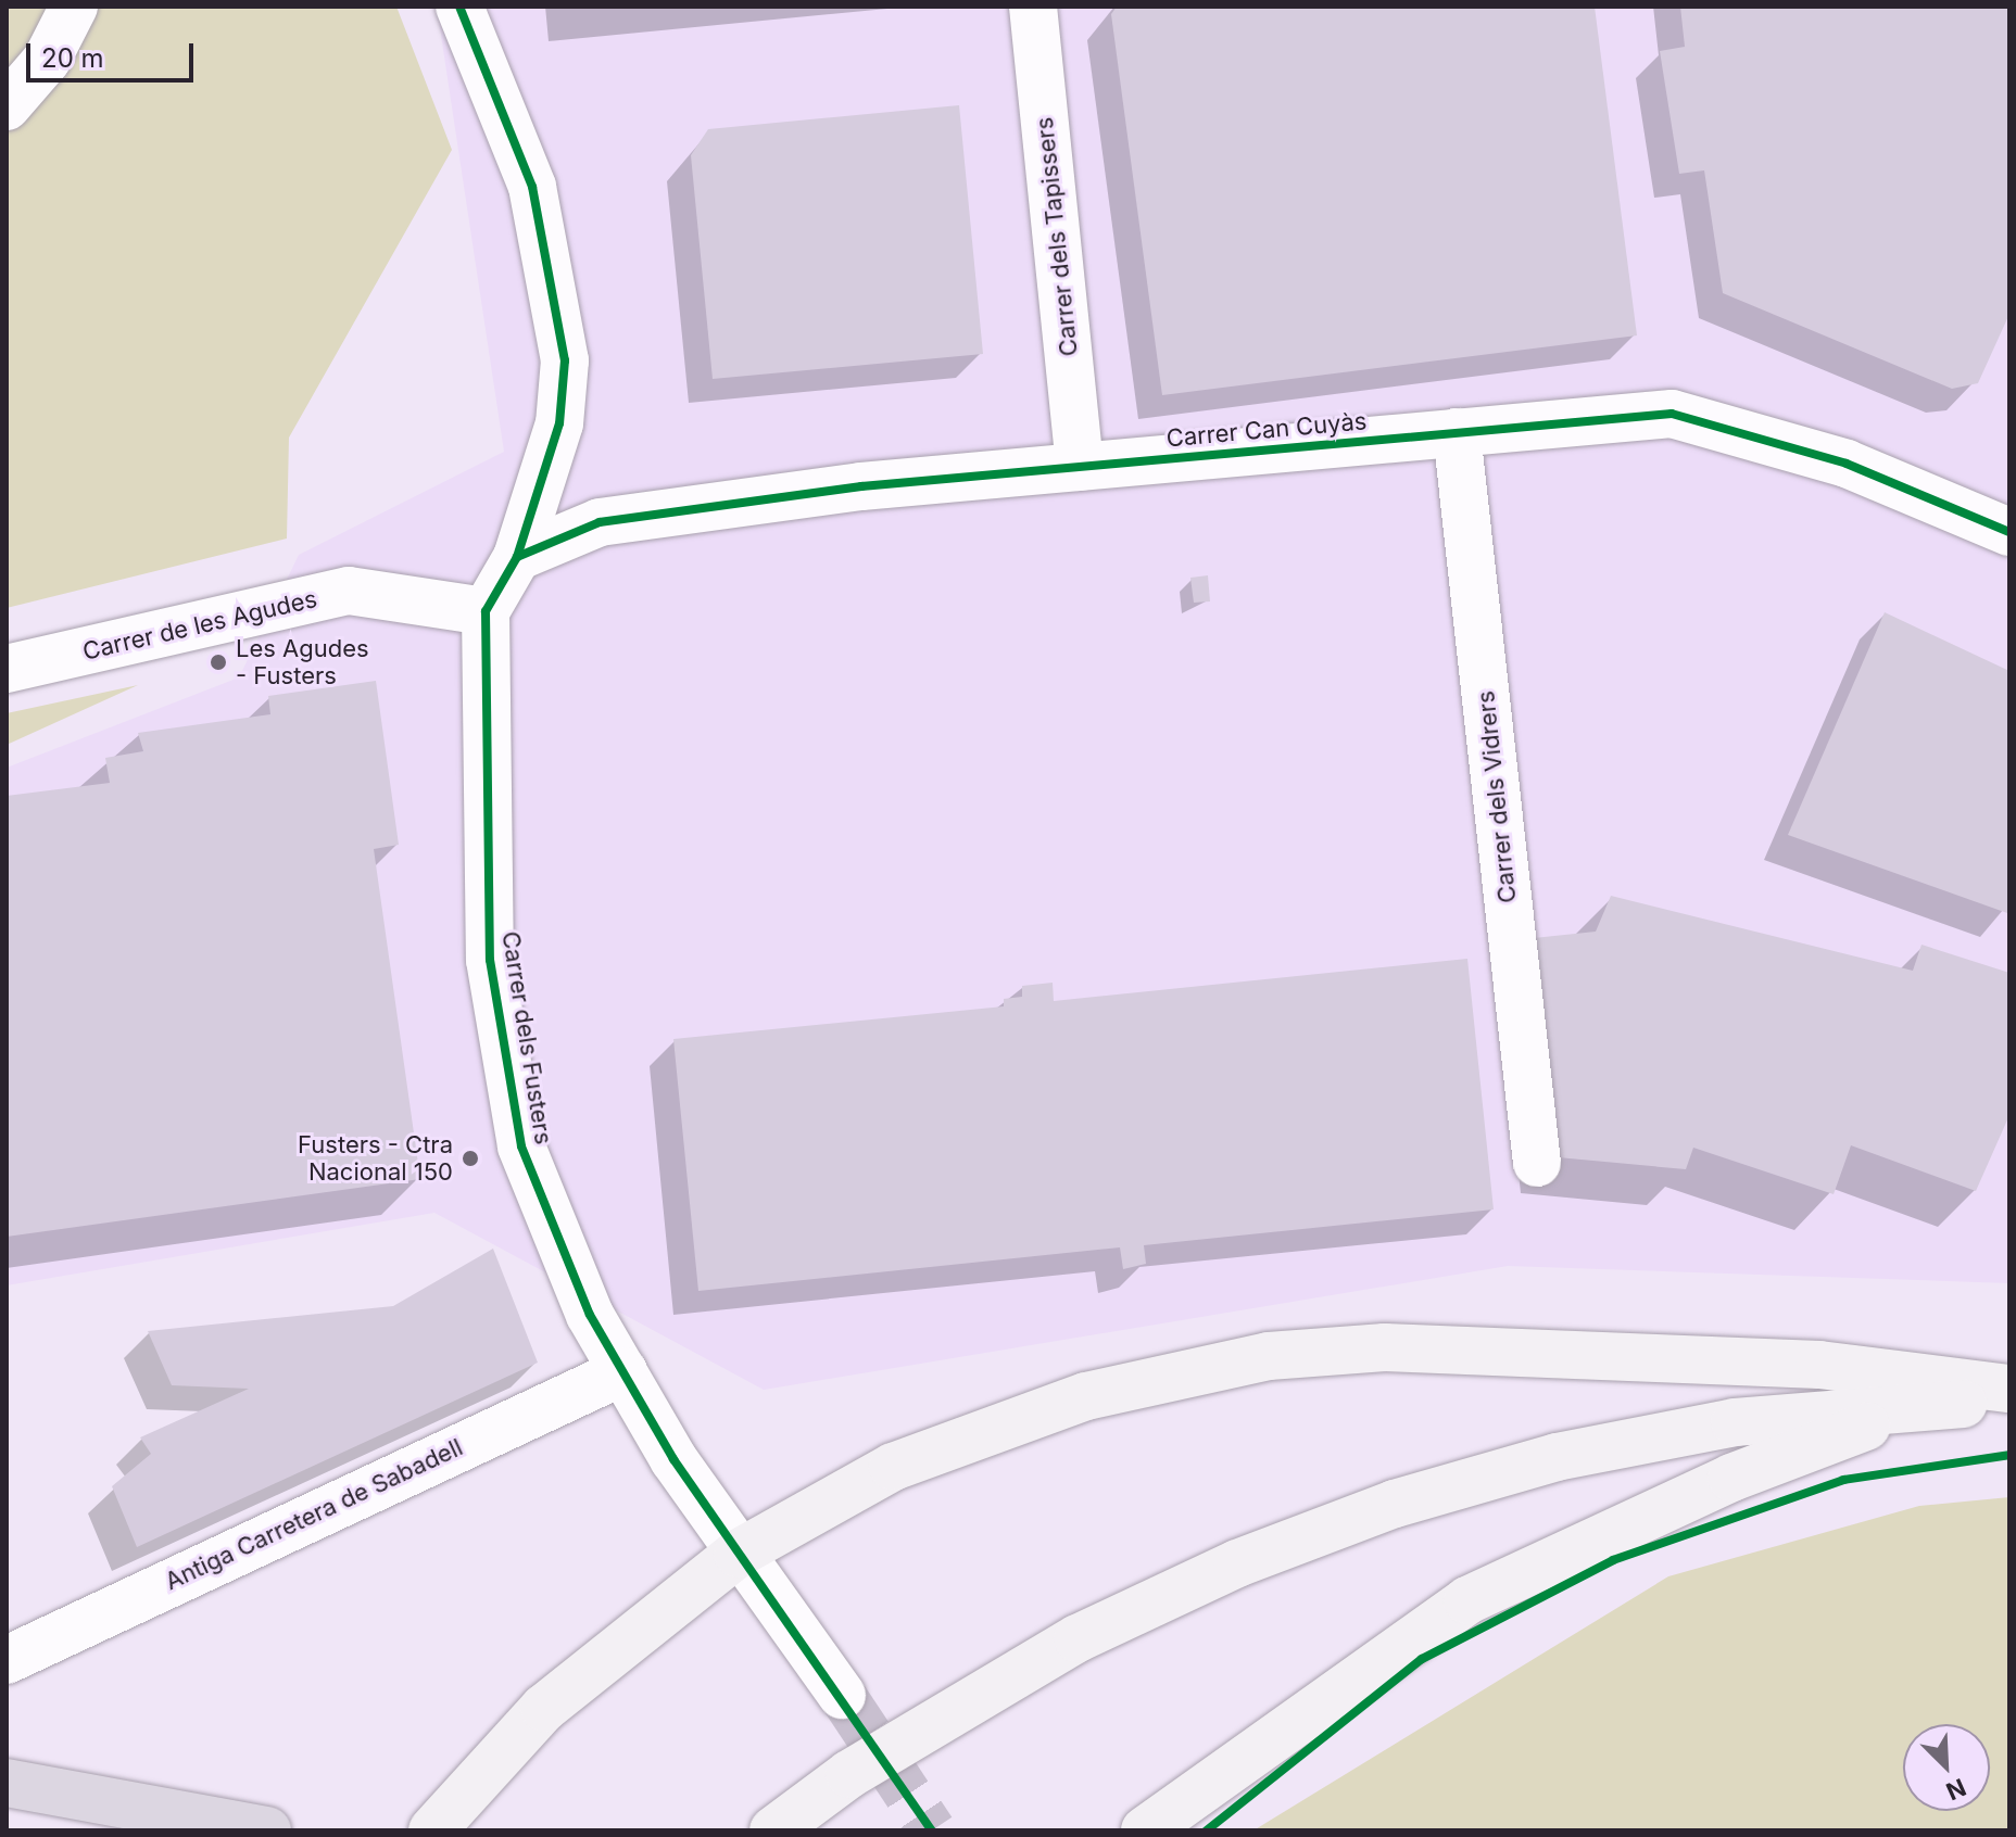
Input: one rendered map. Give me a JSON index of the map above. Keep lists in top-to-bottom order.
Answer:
{
  "streets": {
    "street": [
      "Carrer dels Tapissers",
      "Carrer Can Cuyàs",
      "Carrer de les Agudes",
      "Carrer dels Vidrers",
      "Carrer dels Fusters",
      "Antiga Carretera de Sabadell"
    ]
  },
  "crossings": [
    ["Carrer dels Tapissers", "Carrer Can Cuyàs"],
    ["Carrer Can Cuyàs", "Carrer dels Vidrers"],
    ["Carrer de les Agudes", "Carrer dels Fusters"],
    ["Carrer dels Fusters", "Antiga Carretera de Sabadell"]
  ],
  "places": ["Les Agudes - Fusters", "Fusters - Ctra Nacional 150"],
  "scale_bar": "20 m",
  "north": "bottom right"
}
